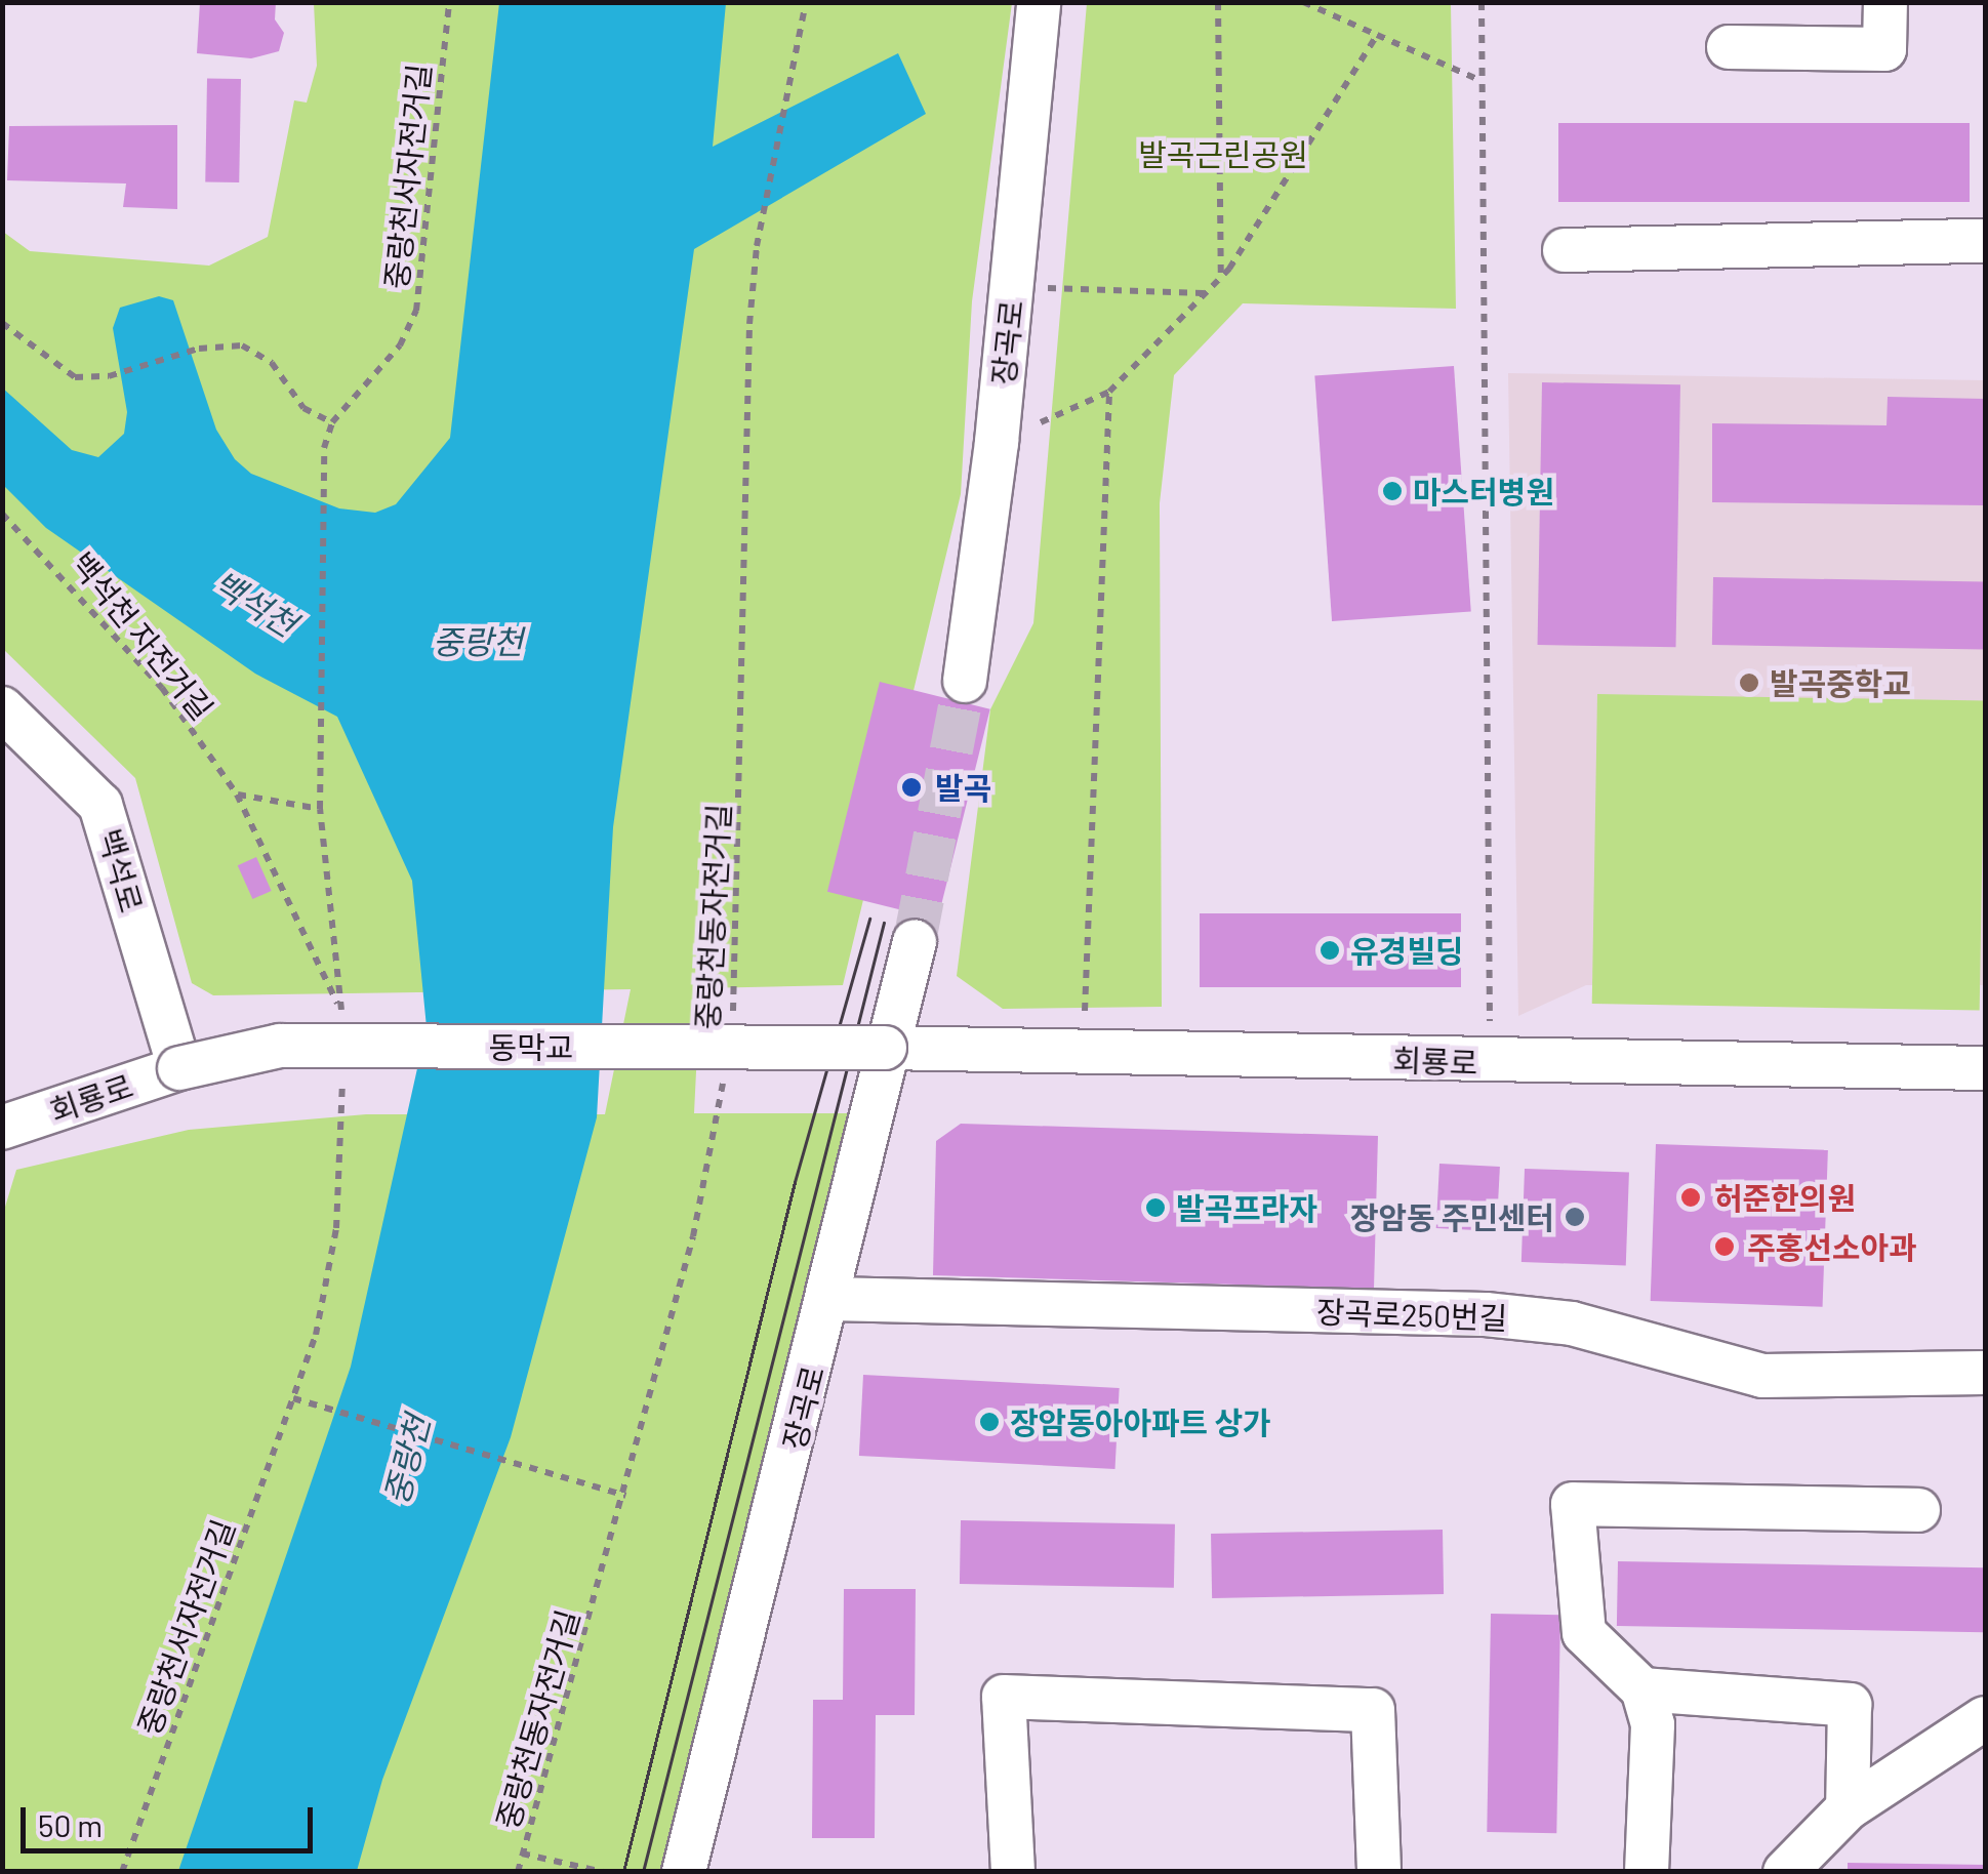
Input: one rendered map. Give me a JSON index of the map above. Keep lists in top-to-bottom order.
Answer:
{
  "streets": {
    "street": [
      "장곡로",
      "백석로",
      "동막교",
      "회룡로",
      "장곡로250번길"
    ],
    "path": ["중랑천서자전거길", "백석천 자전거길", "중랑천동자전거길"]
  },
  "crossings": [
    ["중랑천서자전거길", "중랑천동자전거길"],
    ["장곡로", "동막교"],
    ["장곡로", "회룡로"],
    ["장곡로", "장곡로250번길"],
    ["백석로", "동막교"],
    ["백석로", "회룡로"],
    ["동막교", "회룡로"]
  ],
  "water": ["백석천", "중랑천"],
  "parks": ["발곡근린공원"],
  "places": [
    "마스터병원",
    "발곡중학교",
    "발곡",
    "유경빌딩",
    "허준한의원",
    "발곡프라자",
    "장암동 주민센터",
    "주홍선소아과",
    "장암동아아파트 상가"
  ],
  "scale_bar": "50 m"
}
